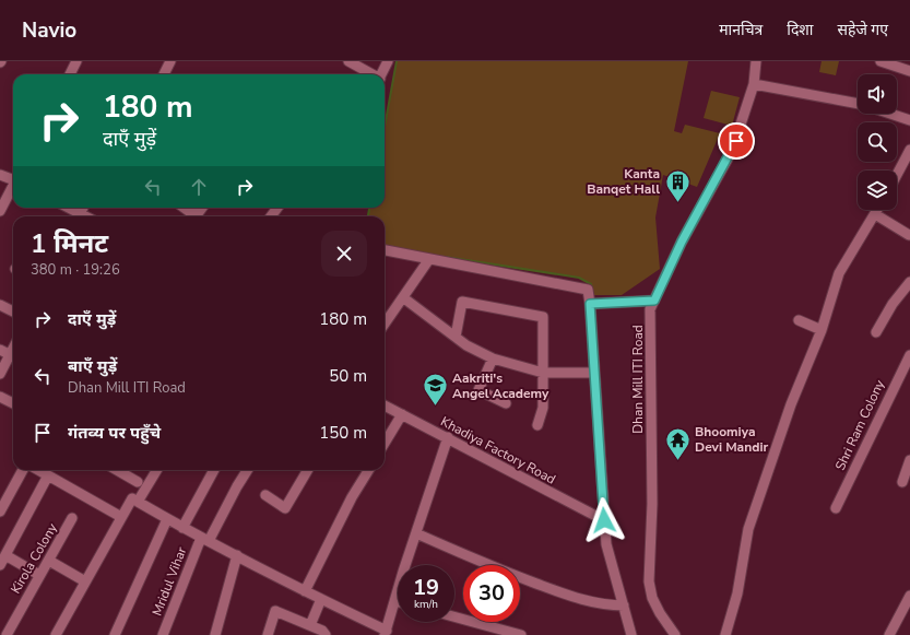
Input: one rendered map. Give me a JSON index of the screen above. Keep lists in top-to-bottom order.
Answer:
{
  "streets": {
    "street": [
      "Dhan Mill ITI Road",
      "Shri Ram Colony",
      "Khadiya Factory Road",
      "Kirola Colony",
      "Mridul Vihar"
    ]
  },
  "places": {
    "building": ["Kanta Banqet Hall"],
    "school or university": ["Aakriti's Angel Academy"],
    "temple": ["Bhoomiya Devi Mandir"]
  },
  "page": {
    "header": "Navio",
    "nav": ["मानचित्र", "दिशा", "सहेजे गए"],
    "turn": ["180 m", "दाएँ मुड़ें"],
    "heading": ["1 मिनट", "380 m · 19:26"],
    "list": [
      {
        "name": "दाएँ मुड़ें",
        "value": "180 m"
      },
      {
        "name": "बाएँ मुड़ें",
        "note": "Dhan Mill ITI Road",
        "value": "50 m"
      },
      {
        "name": "गंतव्य पर पहुँचे",
        "value": "150 m"
      }
    ],
    "speed": "19 km/h",
    "limit": "30"
  }
}
